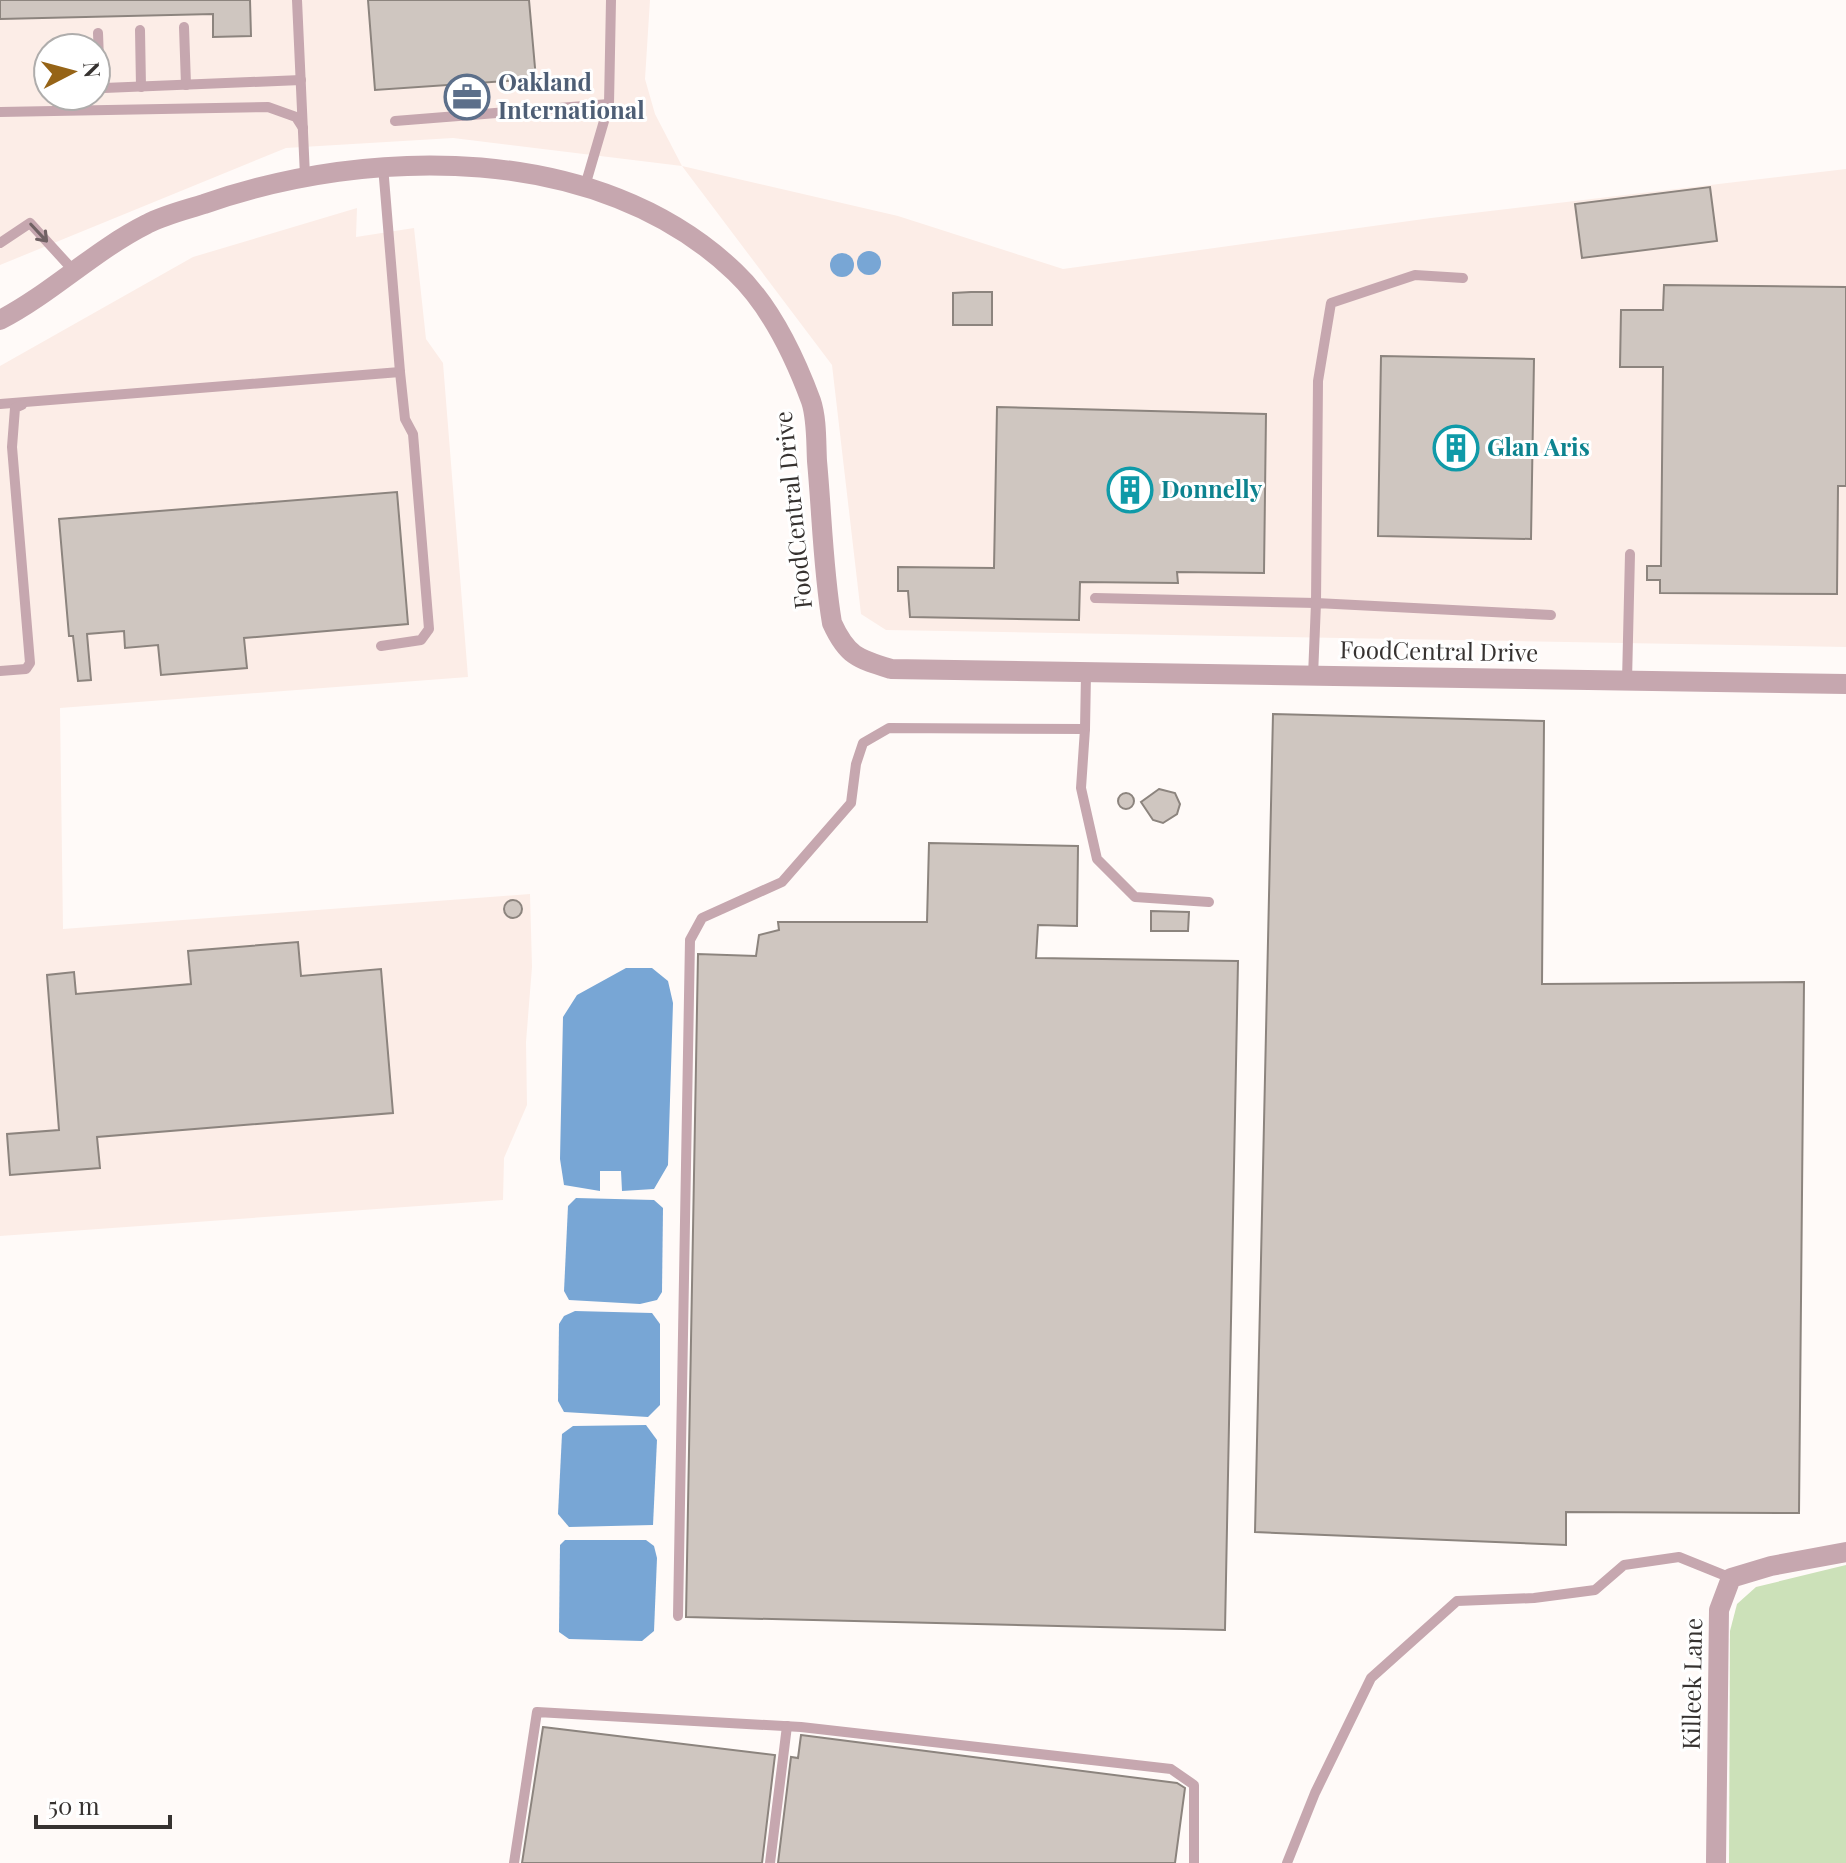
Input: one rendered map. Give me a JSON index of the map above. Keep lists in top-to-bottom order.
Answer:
{
  "streets": {
    "street": ["FoodCentral Drive", "Killeek Lane"]
  },
  "places": {
    "office": ["Oakland International"],
    "building": ["Glan Aris", "Donnelly"]
  },
  "scale_bar": "50 m",
  "north": "right"
}
